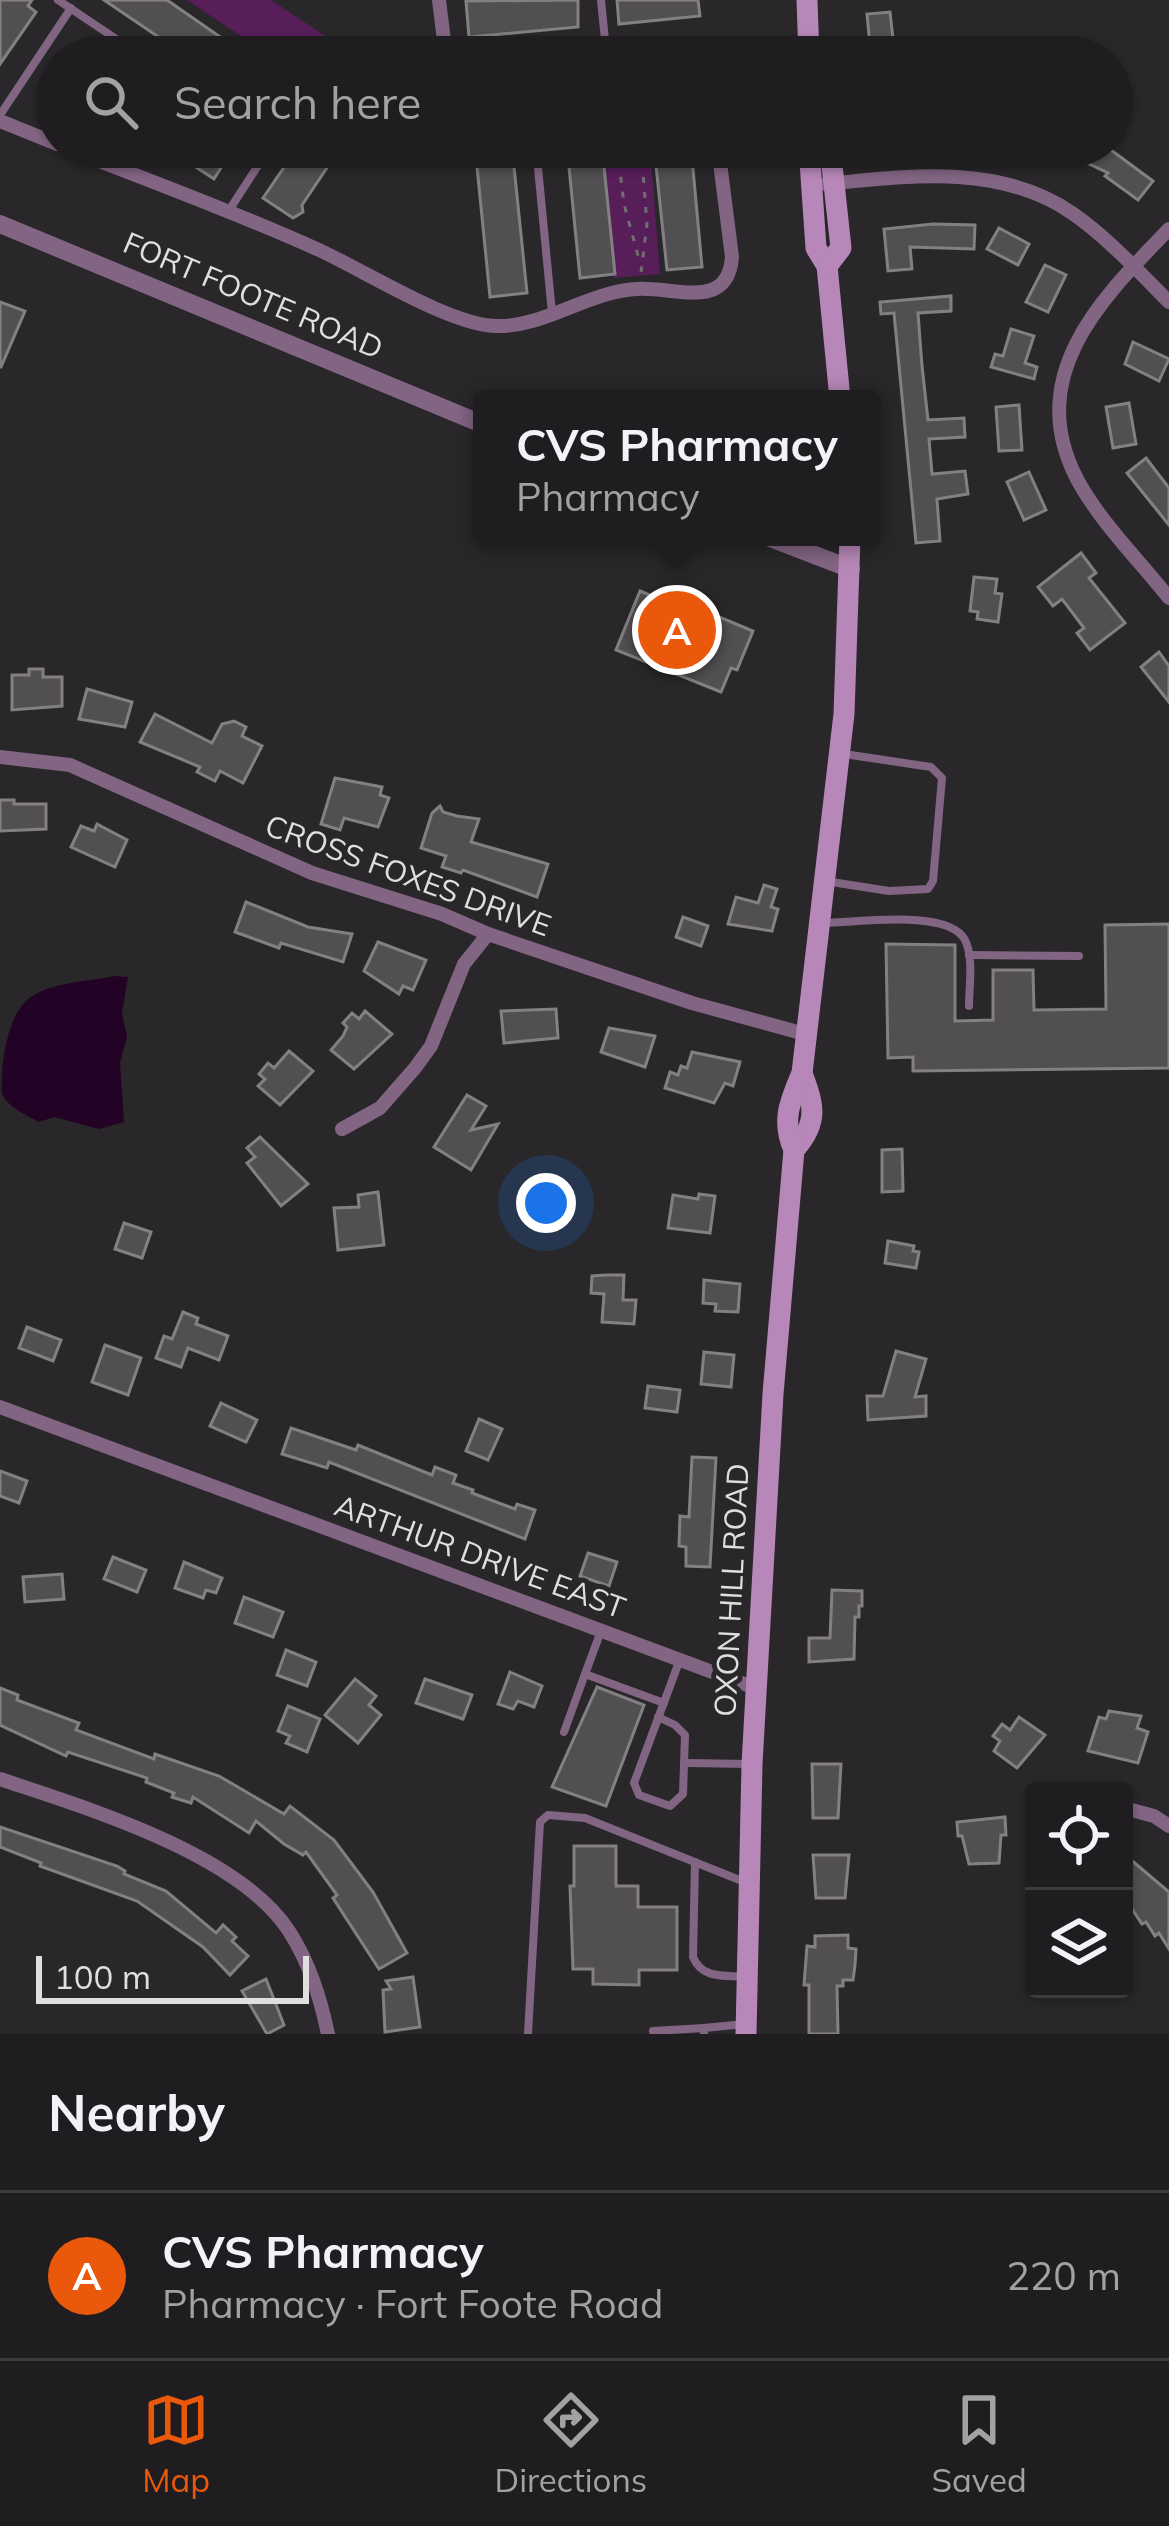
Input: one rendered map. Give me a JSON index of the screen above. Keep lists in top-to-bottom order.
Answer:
{
  "streets": {
    "main road": ["OXON HILL ROAD"],
    "street": ["FORT FOOTE ROAD", "CROSS FOXES DRIVE", "ARTHUR DRIVE EAST"]
  },
  "crossings": [
    ["CROSS FOXES DRIVE", "OXON HILL ROAD"],
    ["ARTHUR DRIVE EAST", "OXON HILL ROAD"]
  ],
  "scale_bar": "100 m",
  "page": {
    "search": "Search here",
    "popup": ["CVS Pharmacy", "Pharmacy"],
    "pins": "A",
    "scale": "100 m",
    "heading": "Nearby",
    "list": [
      {
        "mark": "A",
        "name": "CVS Pharmacy",
        "note": "Pharmacy · Fort Foote Road",
        "value": "220 m"
      }
    ],
    "nav": ["Map", "Directions", "Saved"]
  }
}
